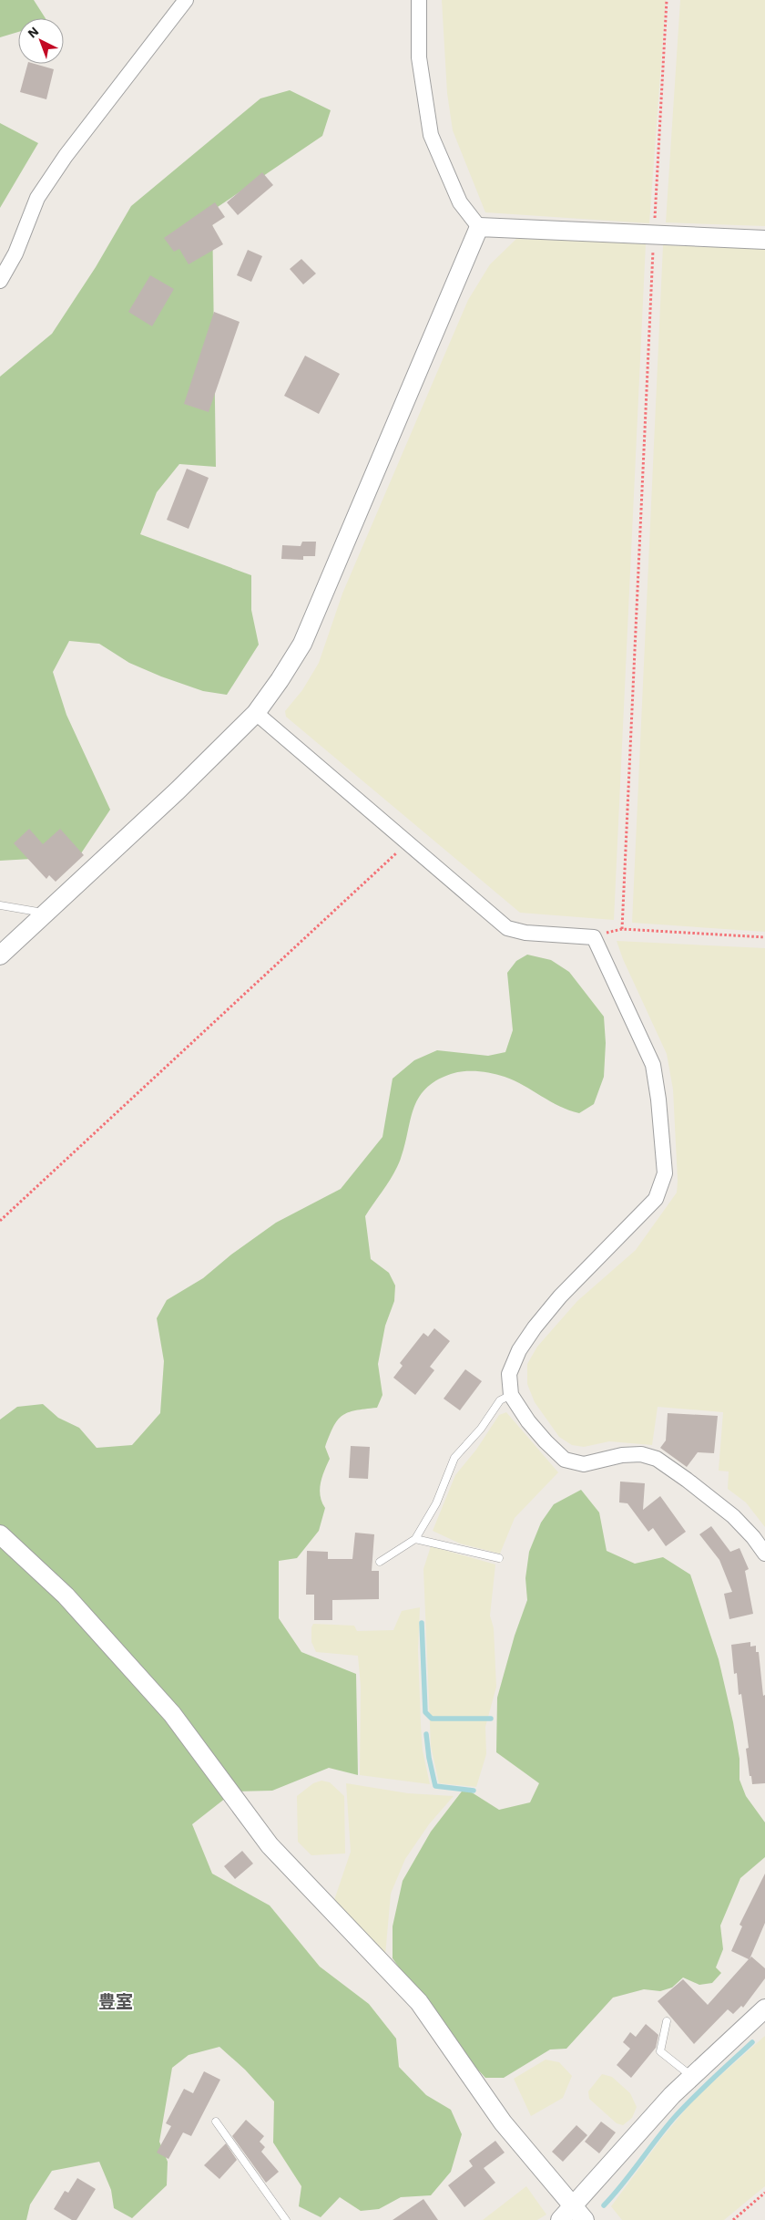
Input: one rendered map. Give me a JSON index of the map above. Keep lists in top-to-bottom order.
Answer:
{
  "districts": ["豊室"],
  "north": "top left"
}
